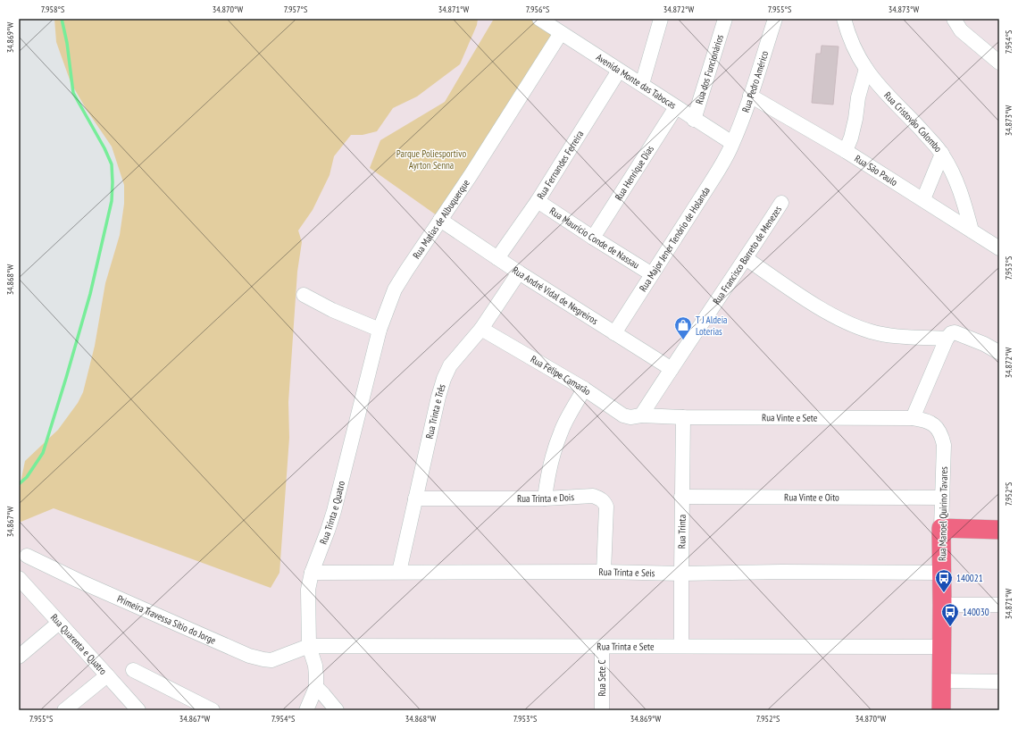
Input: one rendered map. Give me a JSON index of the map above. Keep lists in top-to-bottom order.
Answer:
{
  "streets": {
    "main road": ["Rua Manoel Quirino Tavares"],
    "street": [
      "Rua dos Funcionários",
      "Avenida Monte das Tabocas",
      "Rua Pedro Américo",
      "Rua Cristovão Colombo",
      "Rua Fernandes Ferreira",
      "Rua São Paulo",
      "Rua Henrique Dias",
      "Rua Matias de Albuquerque",
      "Rua Maurício Conde de Nassau",
      "Rua Major Jener Tenório de Holanda",
      "Rua Francisco Barreto de Menezes",
      "Rua André Vidal de Negreiros",
      "Rua Felipe Camarão",
      "Rua Trinta e Três",
      "Rua Vinte e Sete",
      "Rua Trinta e Dois",
      "Rua Vinte e Oito",
      "Rua Trinta e Quatro",
      "Rua Trinta",
      "Rua Trinta e Seis",
      "Primeira Travessa Sítio do Jorge",
      "Rua Quarenta e Quatro",
      "Rua Trinta e Sete",
      "Rua Sete C"
    ]
  },
  "crossings": [
    ["Rua dos Funcionários", "Avenida Monte das Tabocas"],
    ["Avenida Monte das Tabocas", "Rua Pedro Américo"],
    ["Avenida Monte das Tabocas", "Rua Fernandes Ferreira"],
    ["Avenida Monte das Tabocas", "Rua Henrique Dias"],
    ["Avenida Monte das Tabocas", "Rua Matias de Albuquerque"],
    ["Avenida Monte das Tabocas", "Rua Major Jener Tenório de Holanda"],
    ["Rua Pedro Américo", "Rua São Paulo"],
    ["Rua Pedro Américo", "Rua Major Jener Tenório de Holanda"],
    ["Rua Cristovão Colombo", "Rua São Paulo"],
    ["Rua Fernandes Ferreira", "Rua Maurício Conde de Nassau"],
    ["Rua Fernandes Ferreira", "Rua André Vidal de Negreiros"],
    ["Rua Henrique Dias", "Rua Maurício Conde de Nassau"],
    ["Rua Matias de Albuquerque", "Rua André Vidal de Negreiros"],
    ["Rua Matias de Albuquerque", "Rua Trinta e Quatro"],
    ["Rua Maurício Conde de Nassau", "Rua Major Jener Tenório de Holanda"],
    ["Rua Major Jener Tenório de Holanda", "Rua André Vidal de Negreiros"],
    ["Rua Francisco Barreto de Menezes", "Rua André Vidal de Negreiros"],
    ["Rua Francisco Barreto de Menezes", "Rua Felipe Camarão"],
    ["Rua Francisco Barreto de Menezes", "Rua Vinte e Sete"],
    ["Rua André Vidal de Negreiros", "Rua Trinta e Três"],
    ["Rua Felipe Camarão", "Rua Trinta e Três"],
    ["Rua Felipe Camarão", "Rua Vinte e Sete"],
    ["Rua Trinta e Três", "Rua Trinta e Dois"],
    ["Rua Trinta e Três", "Rua Trinta e Seis"],
    ["Rua Vinte e Sete", "Rua Manoel Quirino Tavares"],
    ["Rua Vinte e Sete", "Rua Trinta"],
    ["Rua Trinta e Dois", "Rua Trinta e Seis"],
    ["Rua Vinte e Oito", "Rua Manoel Quirino Tavares"],
    ["Rua Vinte e Oito", "Rua Trinta"],
    ["Rua Trinta e Quatro", "Rua Trinta e Seis"],
    ["Rua Trinta e Quatro", "Primeira Travessa Sítio do Jorge"],
    ["Rua Trinta e Quatro", "Rua Trinta e Sete"],
    ["Rua Manoel Quirino Tavares", "Rua Trinta e Seis"],
    ["Rua Manoel Quirino Tavares", "Rua Trinta e Sete"],
    ["Rua Trinta", "Rua Trinta e Seis"],
    ["Rua Trinta", "Rua Trinta e Sete"],
    ["Primeira Travessa Sítio do Jorge", "Rua Trinta e Sete"],
    ["Rua Trinta e Sete", "Rua Sete C"]
  ],
  "parks": ["Parque Poliesportivo Ayrton Senna"],
  "places": {
    "shop": ["T J Aldeia Loterias"],
    "bus stop": ["140021", "140030"]
  },
  "coordinates": [
    "7.958°S",
    "34.870°W",
    "7.957°S",
    "34.871°W",
    "7.956°S",
    "34.872°W",
    "7.955°S",
    "34.873°W",
    "34.869°W",
    "7.954°S",
    "7.953°S",
    "34.868°W",
    "7.952°S",
    "34.867°W"
  ]
}
